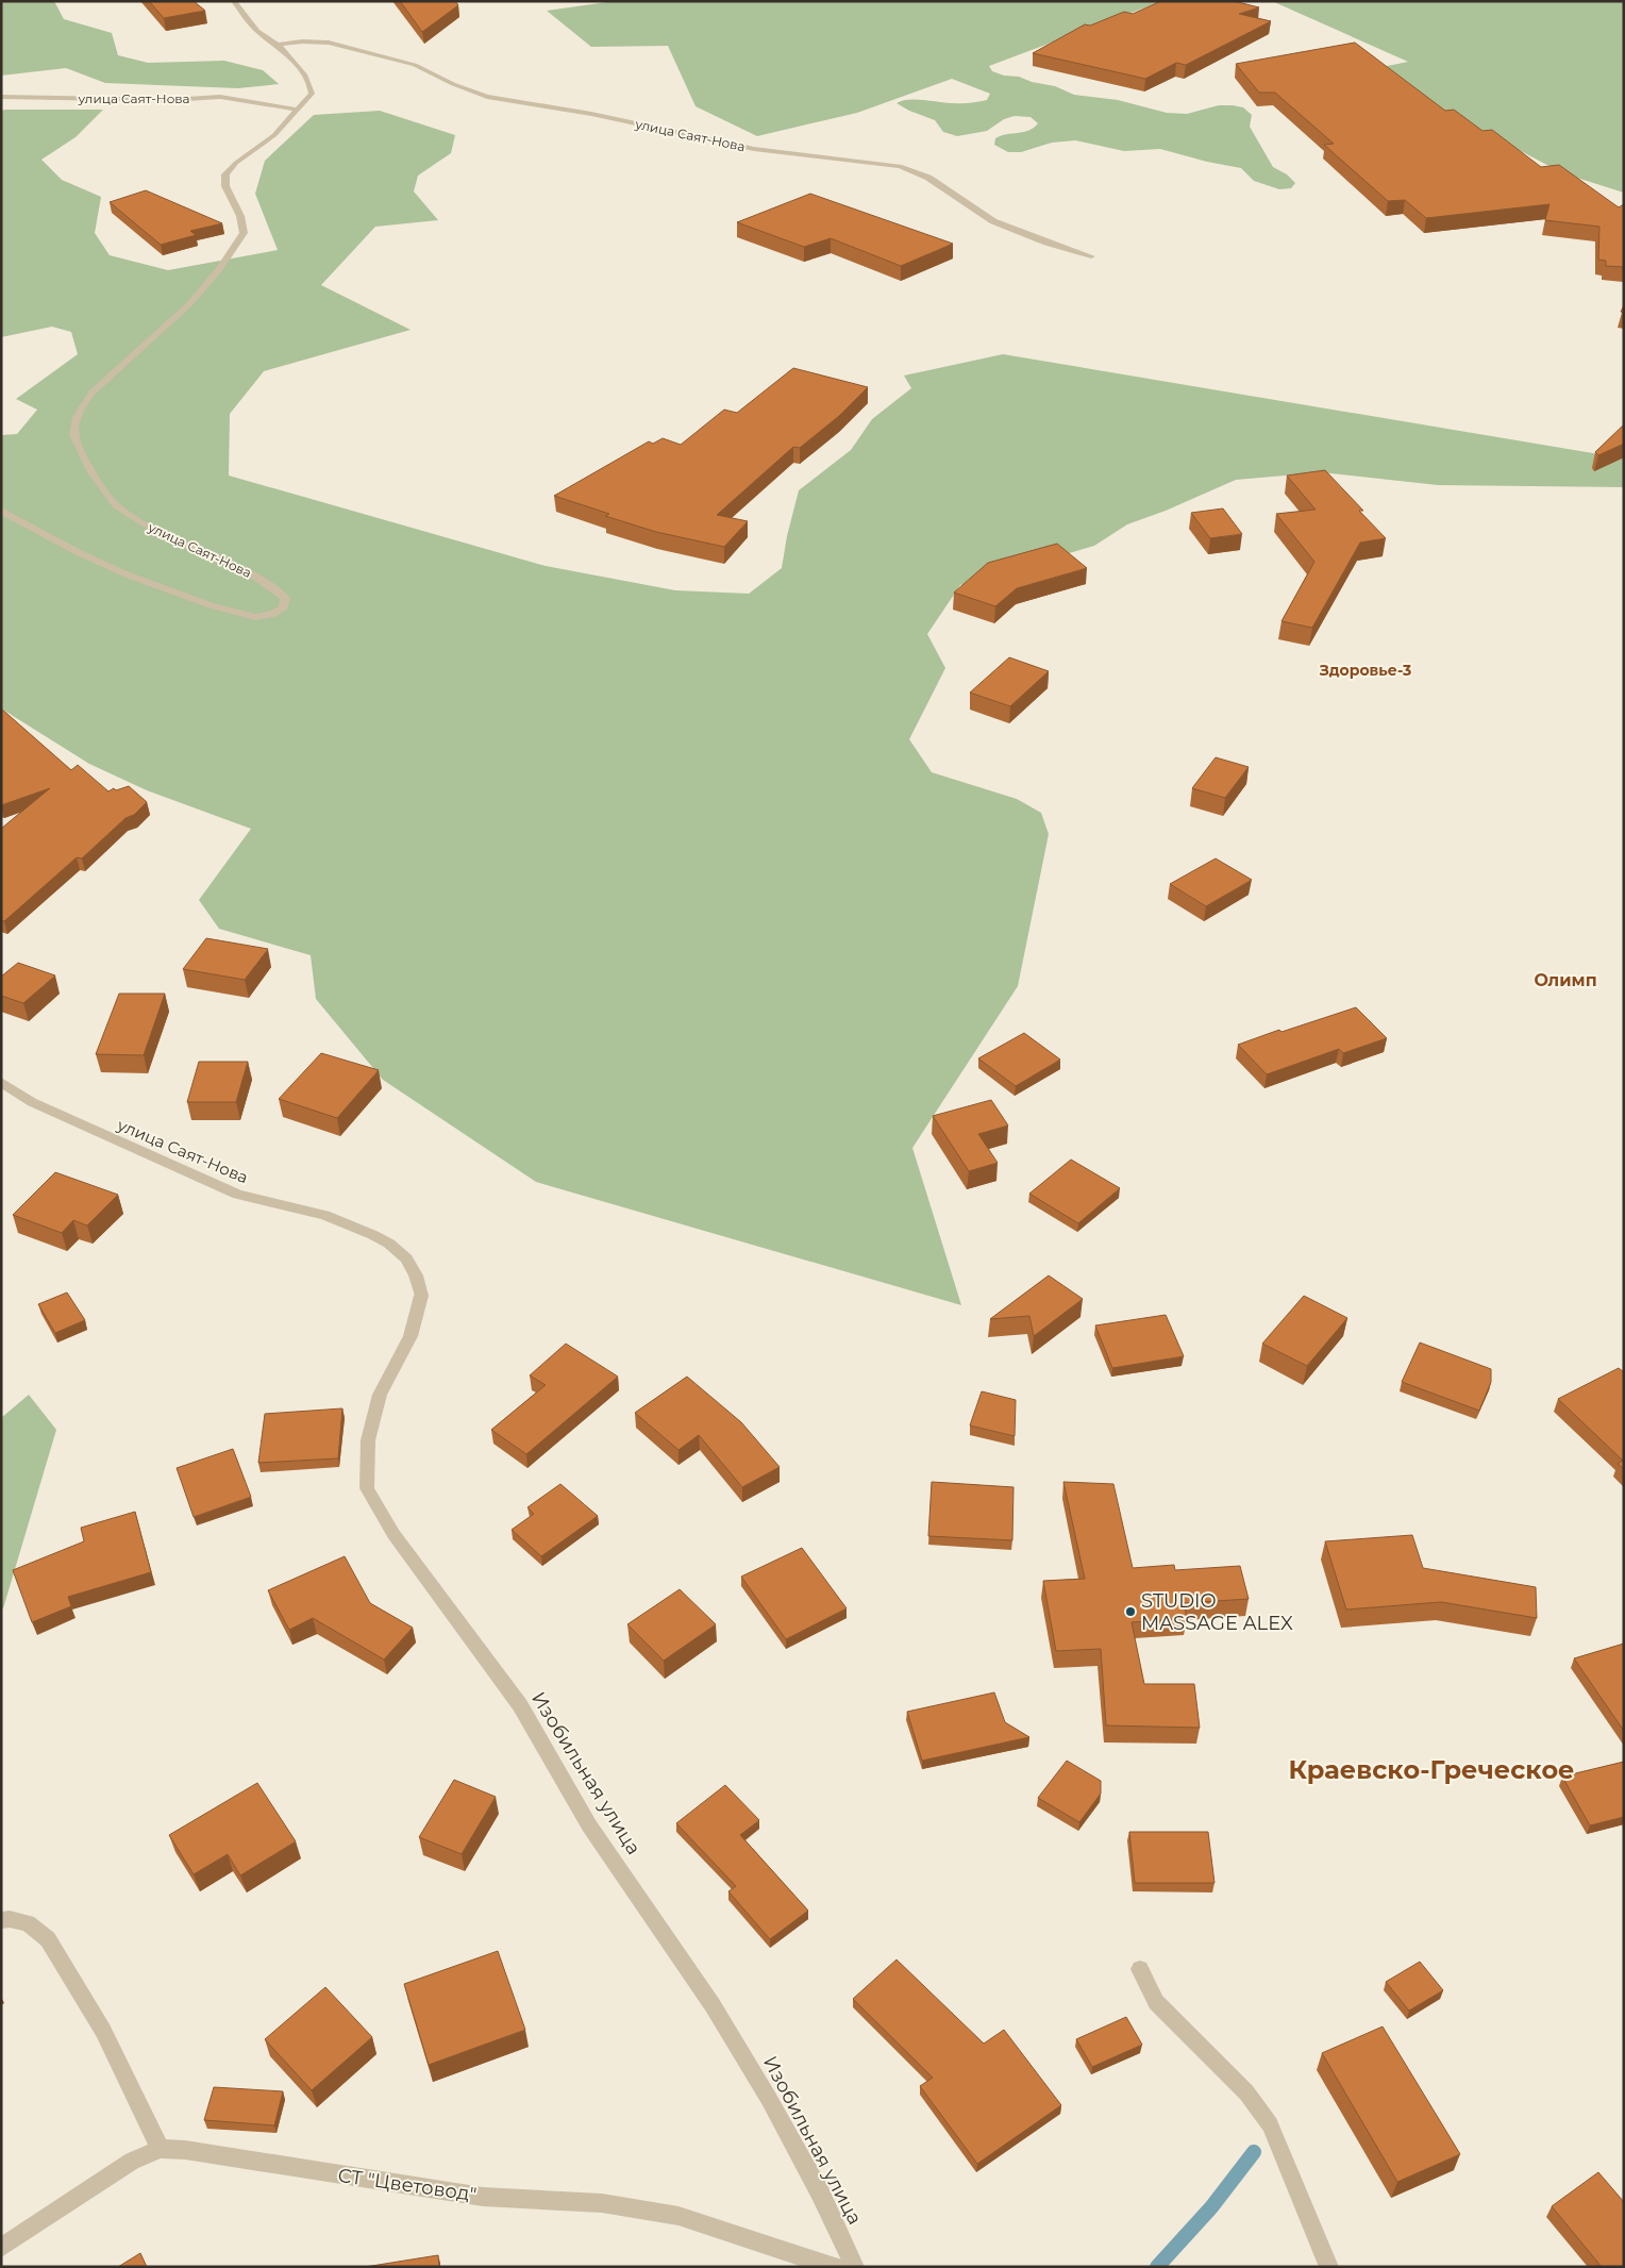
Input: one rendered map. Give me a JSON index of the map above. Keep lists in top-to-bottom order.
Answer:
{
  "streets": {
    "street": ["улица Саят-Нова", "Изобильная улица", "СТ \"Цветовод\""]
  },
  "crossings": [
    ["улица Саят-Нова", "Изобильная улица"]
  ],
  "districts": ["Здоровье-3", "Олимп", "Краевско-Греческое"],
  "places": ["STUDIO MASSAGE ALEX"]
}
